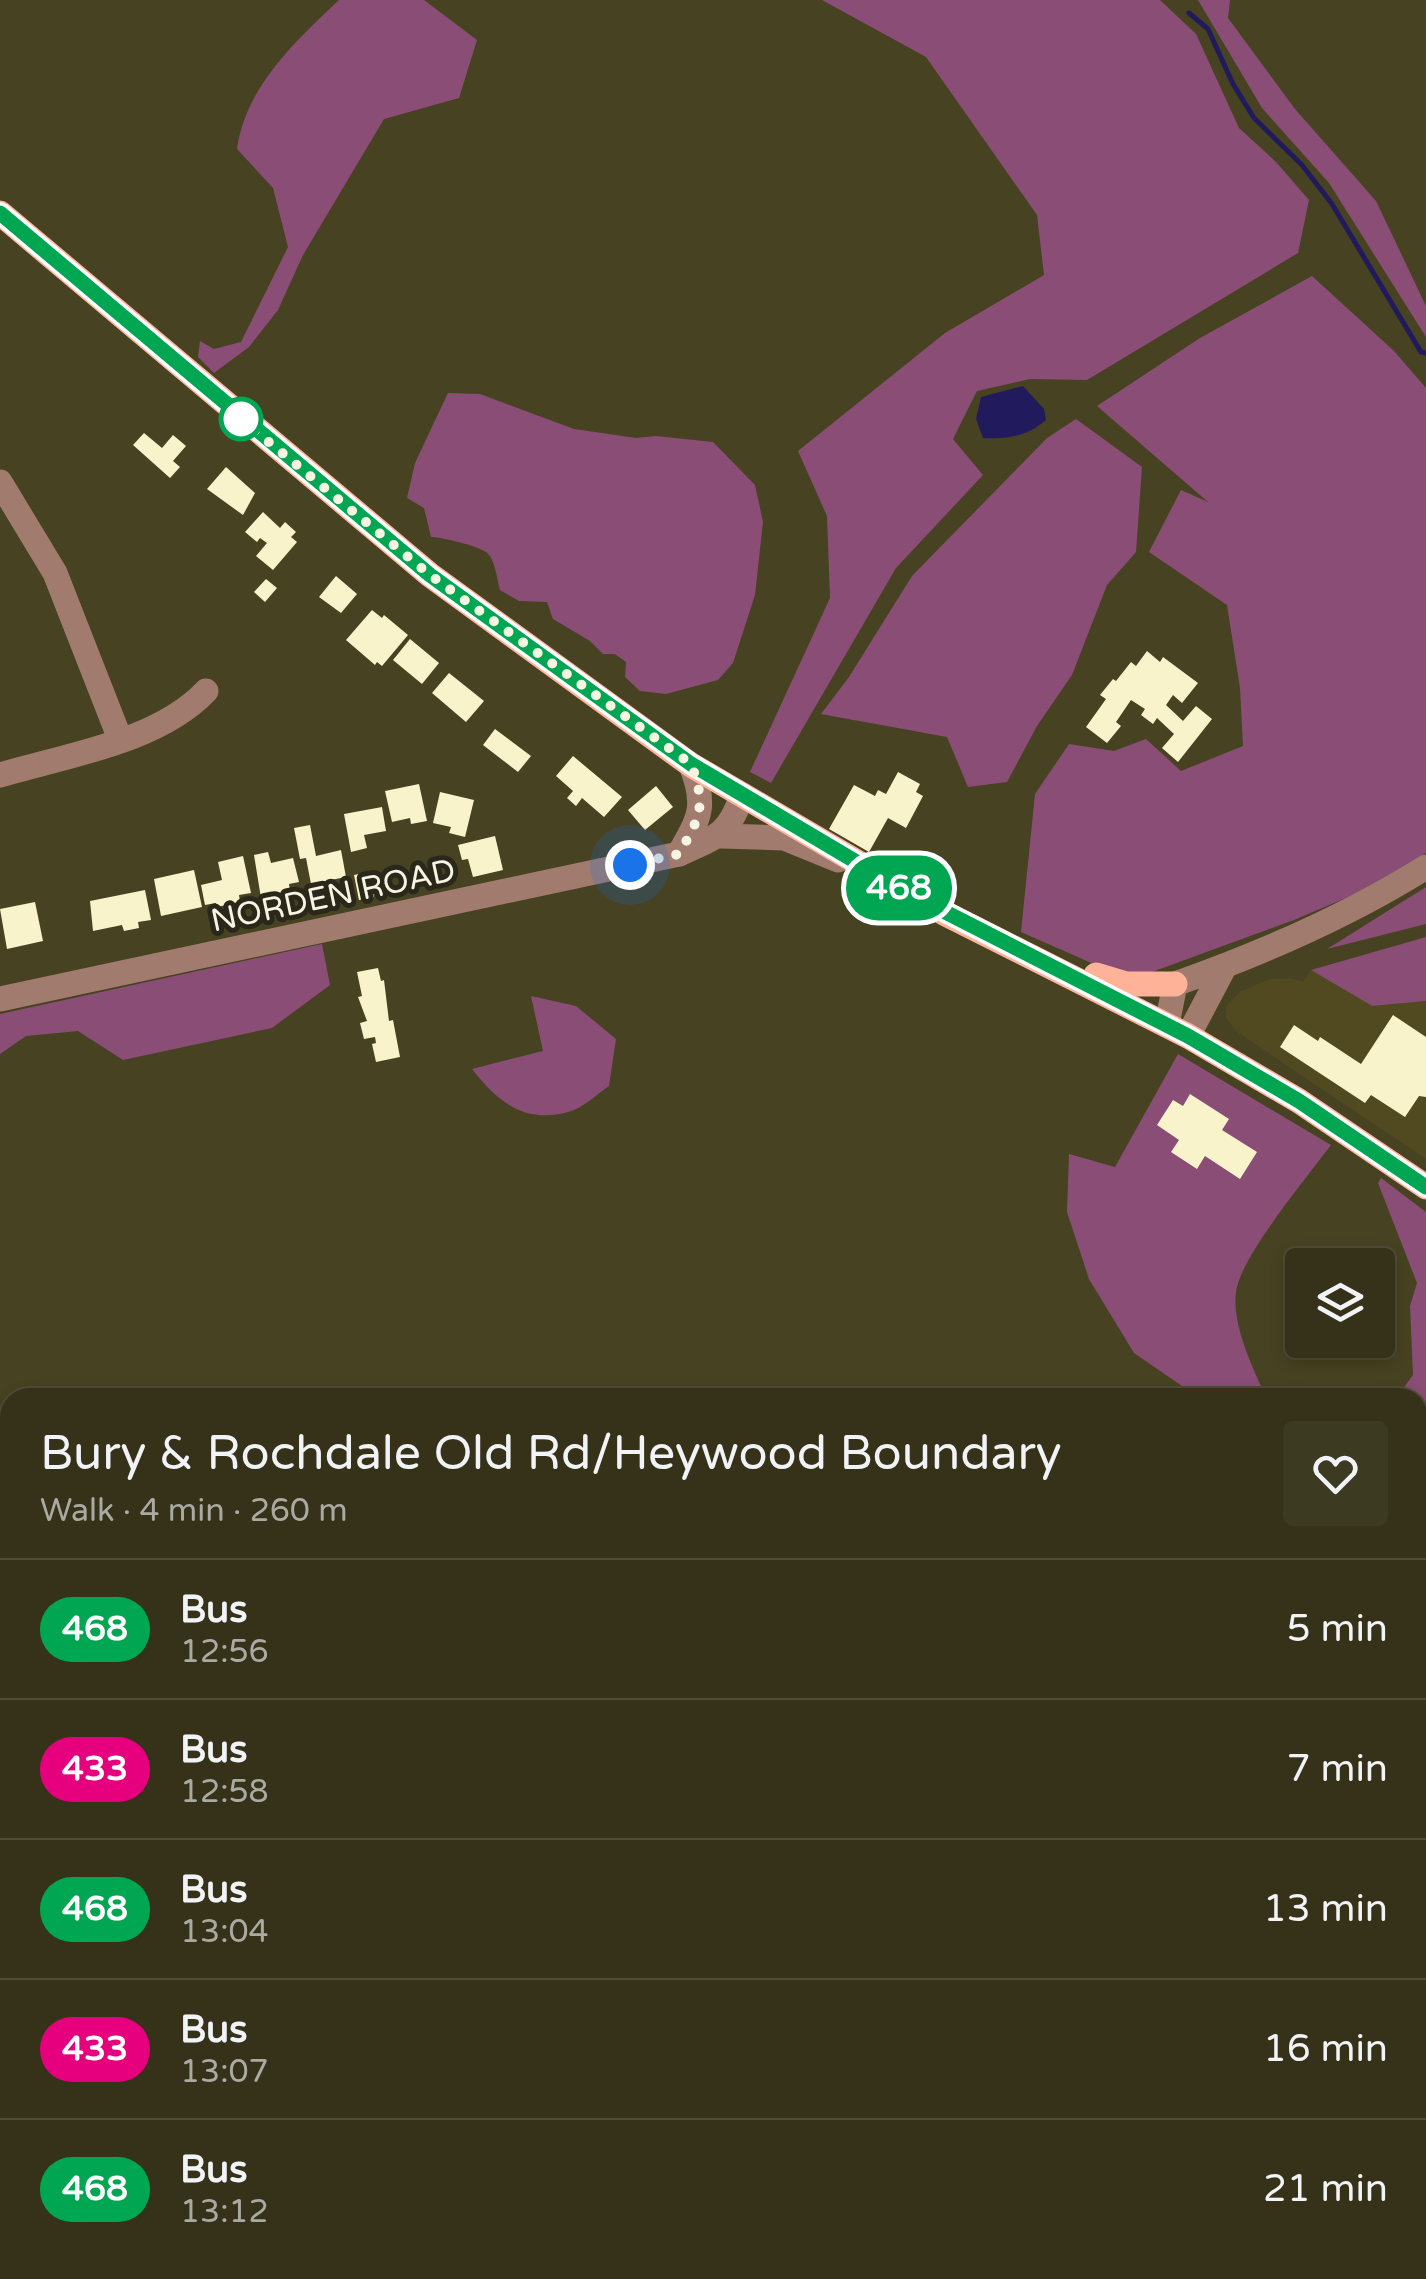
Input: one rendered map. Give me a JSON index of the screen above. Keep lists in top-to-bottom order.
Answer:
{
  "streets": {
    "street": ["NORDEN ROAD"]
  },
  "lines": ["bus line 468"],
  "page": {
    "on_map": "468",
    "heading": ["Bury & Rochdale Old Rd/Heywood Boundary", "Walk · 4 min · 260 m"],
    "list": [
      {
        "mark": "468",
        "name": "Bus",
        "note": "12:56",
        "value": "5 min"
      },
      {
        "mark": "433",
        "name": "Bus",
        "note": "12:58",
        "value": "7 min"
      },
      {
        "mark": "468",
        "name": "Bus",
        "note": "13:04",
        "value": "13 min"
      },
      {
        "mark": "433",
        "name": "Bus",
        "note": "13:07",
        "value": "16 min"
      },
      {
        "mark": "468",
        "name": "Bus",
        "note": "13:12",
        "value": "21 min"
      }
    ]
  }
}
